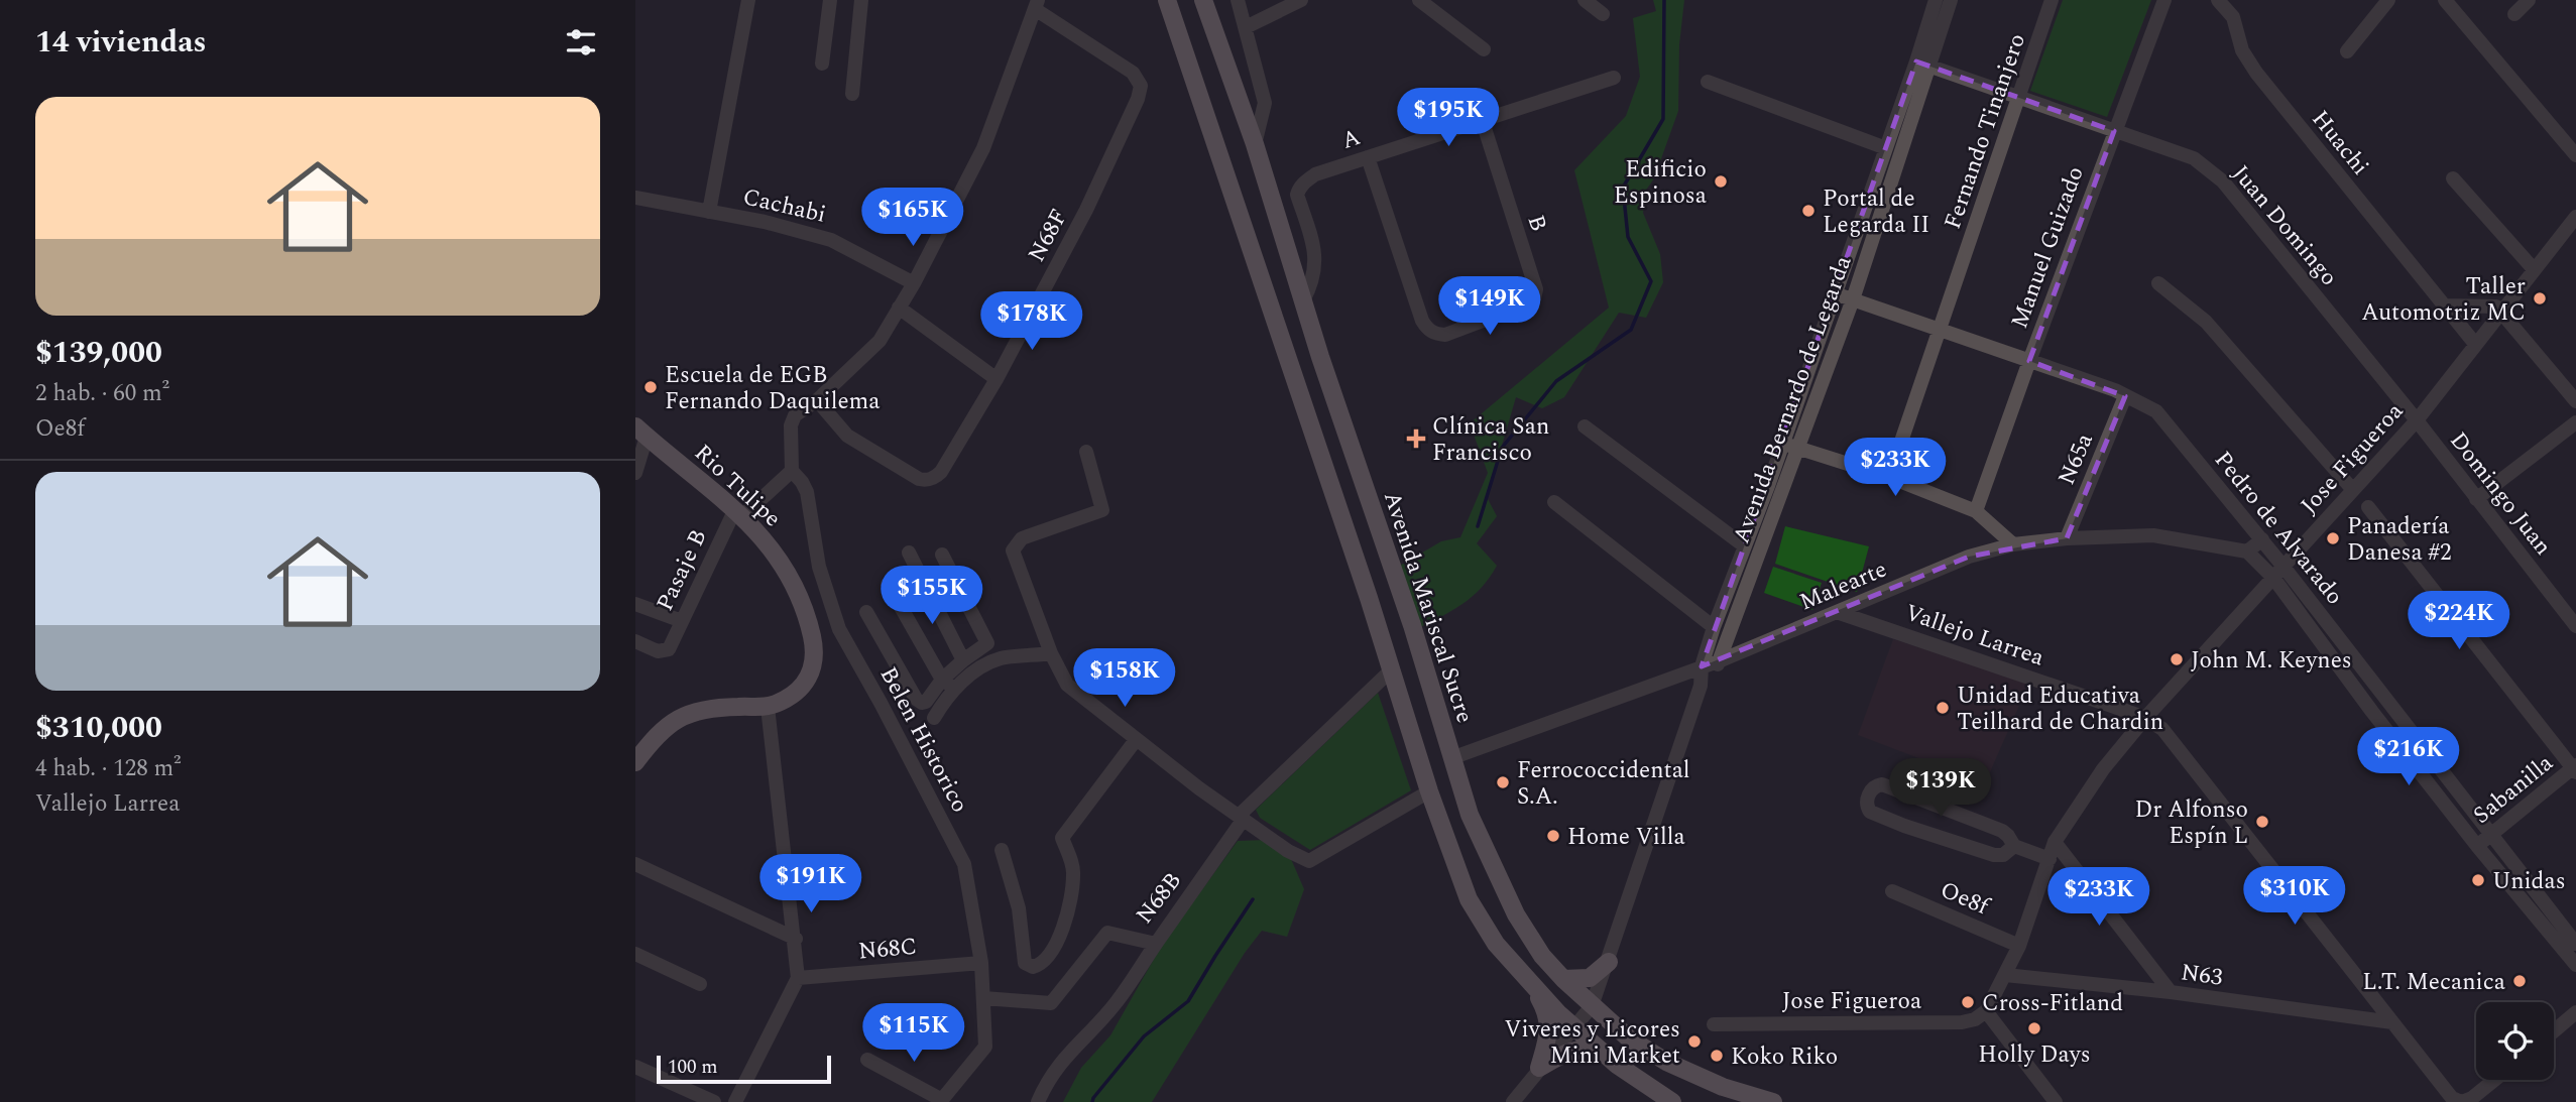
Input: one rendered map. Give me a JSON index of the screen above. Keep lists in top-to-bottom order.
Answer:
{
  "streets": {
    "main road": ["Rio Tulipe", "Avenida Mariscal Sucre"],
    "street": [
      "Fernando Tinanjero",
      "A",
      "Huachi",
      "Cachabi",
      "B",
      "Juan Domingo",
      "N68F",
      "Manuel Guizado",
      "Avenida Bernardo de Legarda",
      "Jose Figueroa",
      "N65a",
      "Domingo Juan",
      "Pedro de Alvarado",
      "Pasaje B",
      "Malearte",
      "Vallejo Larrea",
      "Belen Historico",
      "Sabanilla",
      "N68B",
      "Oe8f",
      "N68C",
      "N63"
    ]
  },
  "crossings": [
    ["Fernando Tinanjero", "Juan Domingo"],
    ["Fernando Tinanjero", "Pedro de Alvarado"],
    ["A", "B"],
    ["A", "Avenida Mariscal Sucre"],
    ["Huachi", "Jose Figueroa"],
    ["Cachabi", "Belen Historico"],
    ["Juan Domingo", "Manuel Guizado"],
    ["Juan Domingo", "Avenida Bernardo de Legarda"],
    ["Juan Domingo", "Jose Figueroa"],
    ["Juan Domingo", "Domingo Juan"],
    ["N68F", "Belen Historico"],
    ["Manuel Guizado", "Pedro de Alvarado"],
    ["Avenida Bernardo de Legarda", "Pedro de Alvarado"],
    ["Avenida Bernardo de Legarda", "Malearte"],
    ["Avenida Bernardo de Legarda", "Avenida Mariscal Sucre"],
    ["Jose Figueroa", "Domingo Juan"],
    ["Jose Figueroa", "Pedro de Alvarado"],
    ["Jose Figueroa", "Vallejo Larrea"],
    ["Jose Figueroa", "Oe8f"],
    ["Jose Figueroa", "N63"],
    ["N65a", "Pedro de Alvarado"],
    ["N65a", "Malearte"],
    ["Rio Tulipe", "Pasaje B"],
    ["Pedro de Alvarado", "Malearte"],
    ["Pedro de Alvarado", "Sabanilla"],
    ["Malearte", "Avenida Mariscal Sucre"],
    ["Malearte", "Vallejo Larrea"],
    ["Vallejo Larrea", "N63"],
    ["Belen Historico", "N68B"],
    ["Belen Historico", "N68C"]
  ],
  "places": {
    "other": [
      "Edificio Espinosa",
      "Portal de Legarda II",
      "Taller Automotriz MC",
      "Escuela de EGB Fernando Daquilema",
      "Panadería Danesa #2",
      "John M. Keynes",
      "Unidad Educativa Teilhard de Chardin",
      "Ferrococcidental S.A.",
      "Dr Alfonso Espín L",
      "Home Villa",
      "Unidas",
      "L.T. Mecanica",
      "Cross-Fitland",
      "Holly Days",
      "Viveres y Licores Mini Market",
      "Koko Riko"
    ],
    "health": ["Clínica San Francisco"]
  },
  "scale_bar": "100 m",
  "page": {
    "heading": "14 viviendas",
    "list": [
      {
        "name": "$139,000",
        "note": "2 hab. · 60 m² · Oe8f"
      },
      {
        "name": "$310,000",
        "note": "4 hab. · 128 m² · Vallejo Larrea"
      }
    ],
    "price": [
      "$195K",
      "$165K",
      "$149K",
      "$178K",
      "$233K",
      "$155K",
      "$224K",
      "$158K",
      "$216K",
      "$139K",
      "$191K",
      "$310K",
      "$233K",
      "$115K"
    ],
    "scale": "100 m"
  }
}
